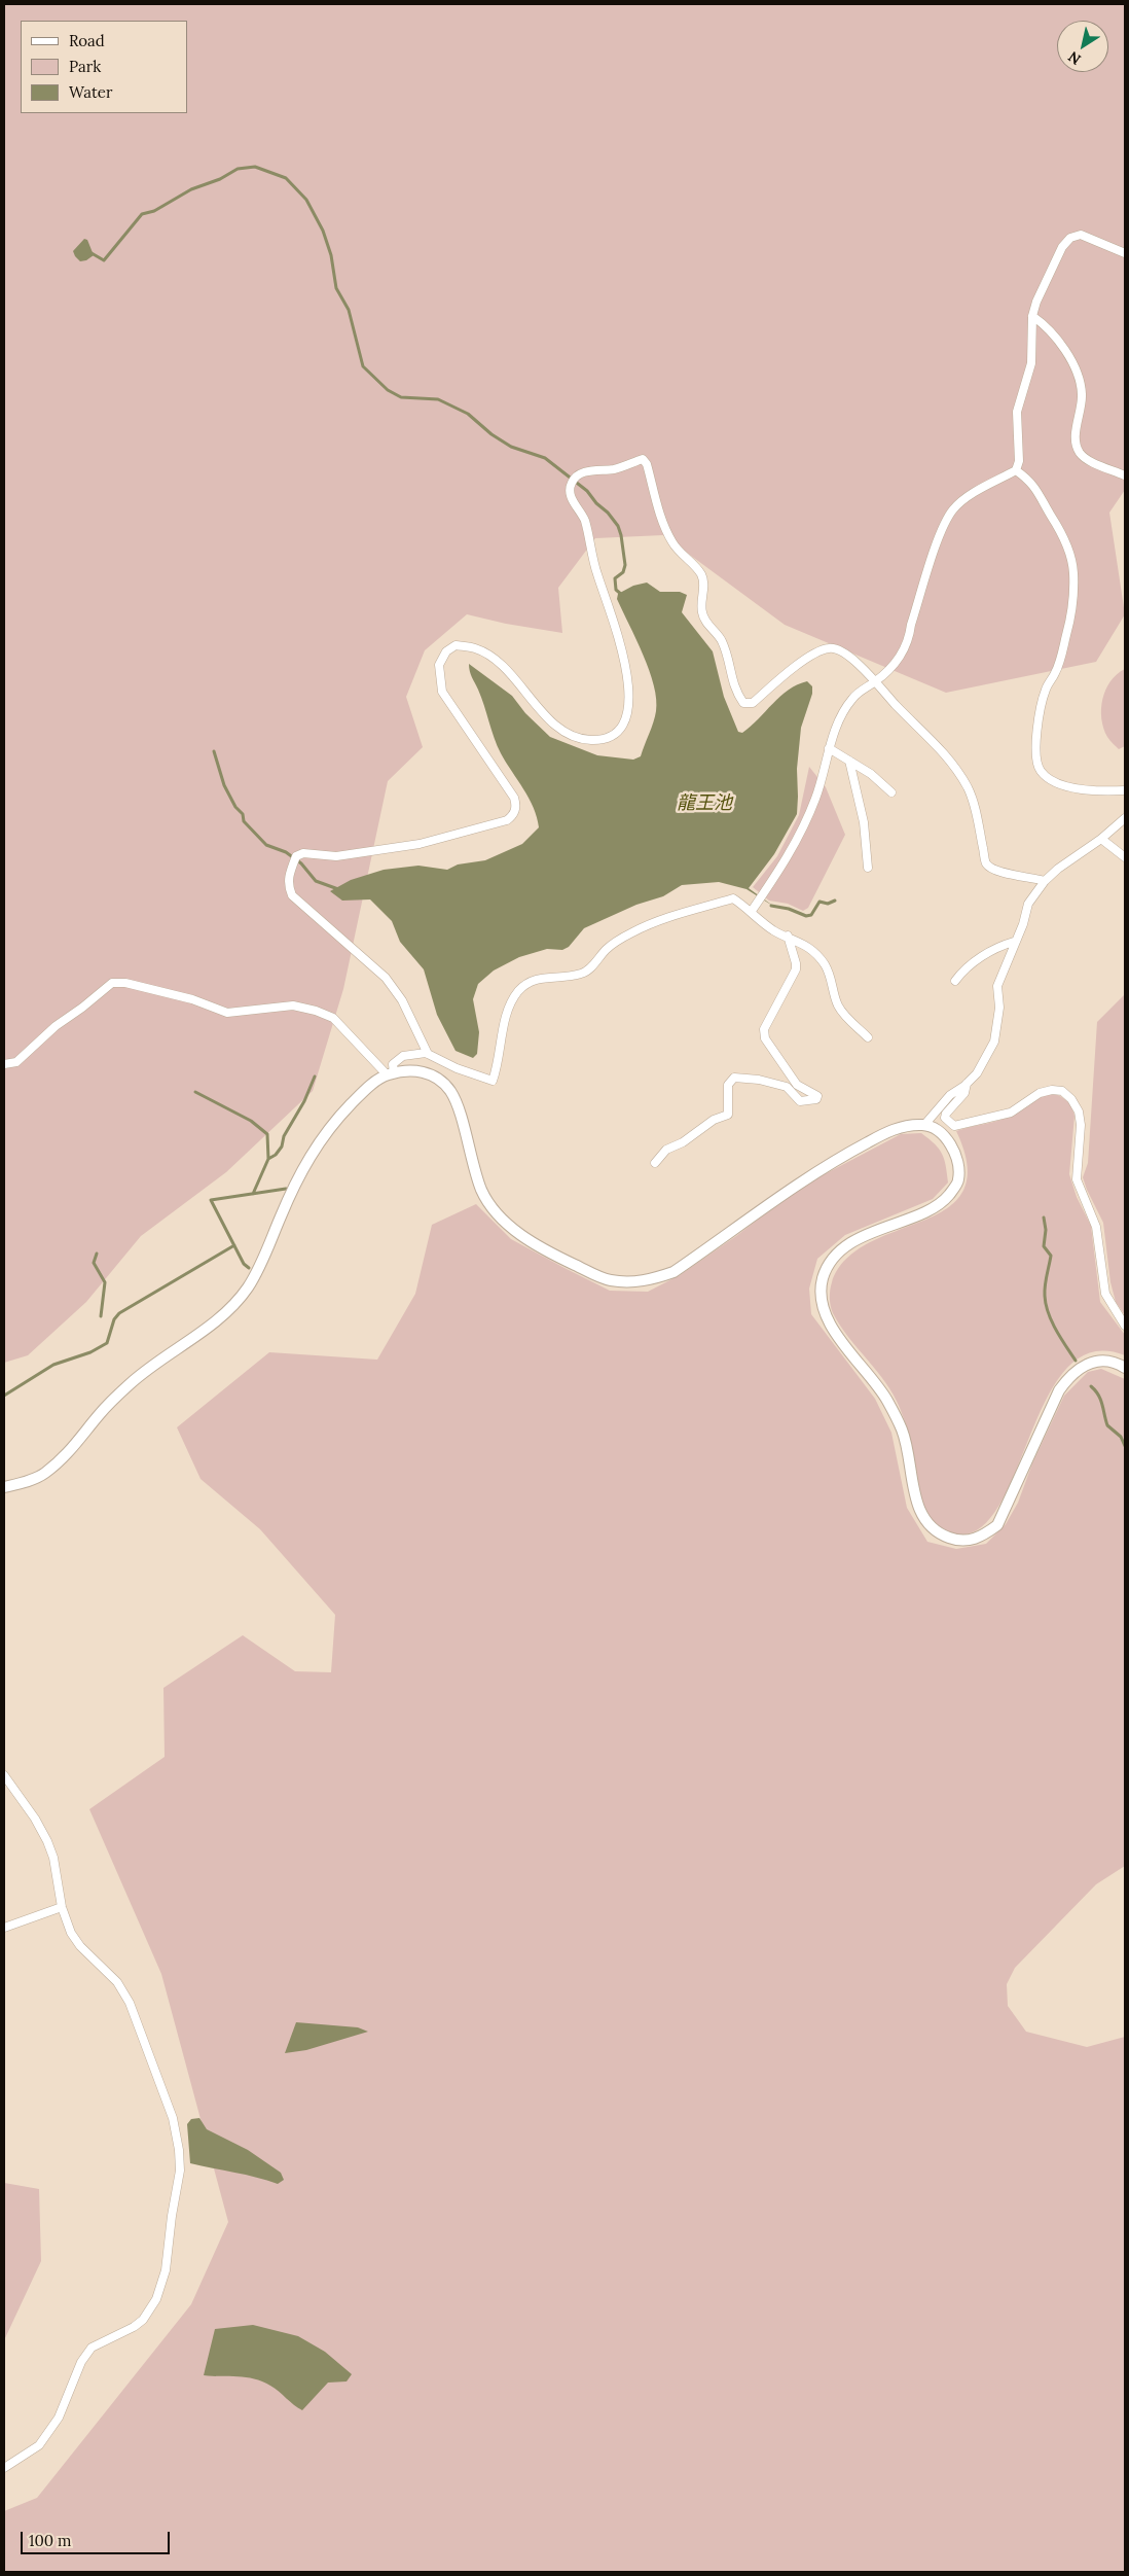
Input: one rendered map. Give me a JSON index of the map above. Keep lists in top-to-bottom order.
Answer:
{
  "water": ["龍王池"],
  "legend": ["Road", "Park", "Water"],
  "scale_bar": "100 m",
  "north": "bottom left"
}
